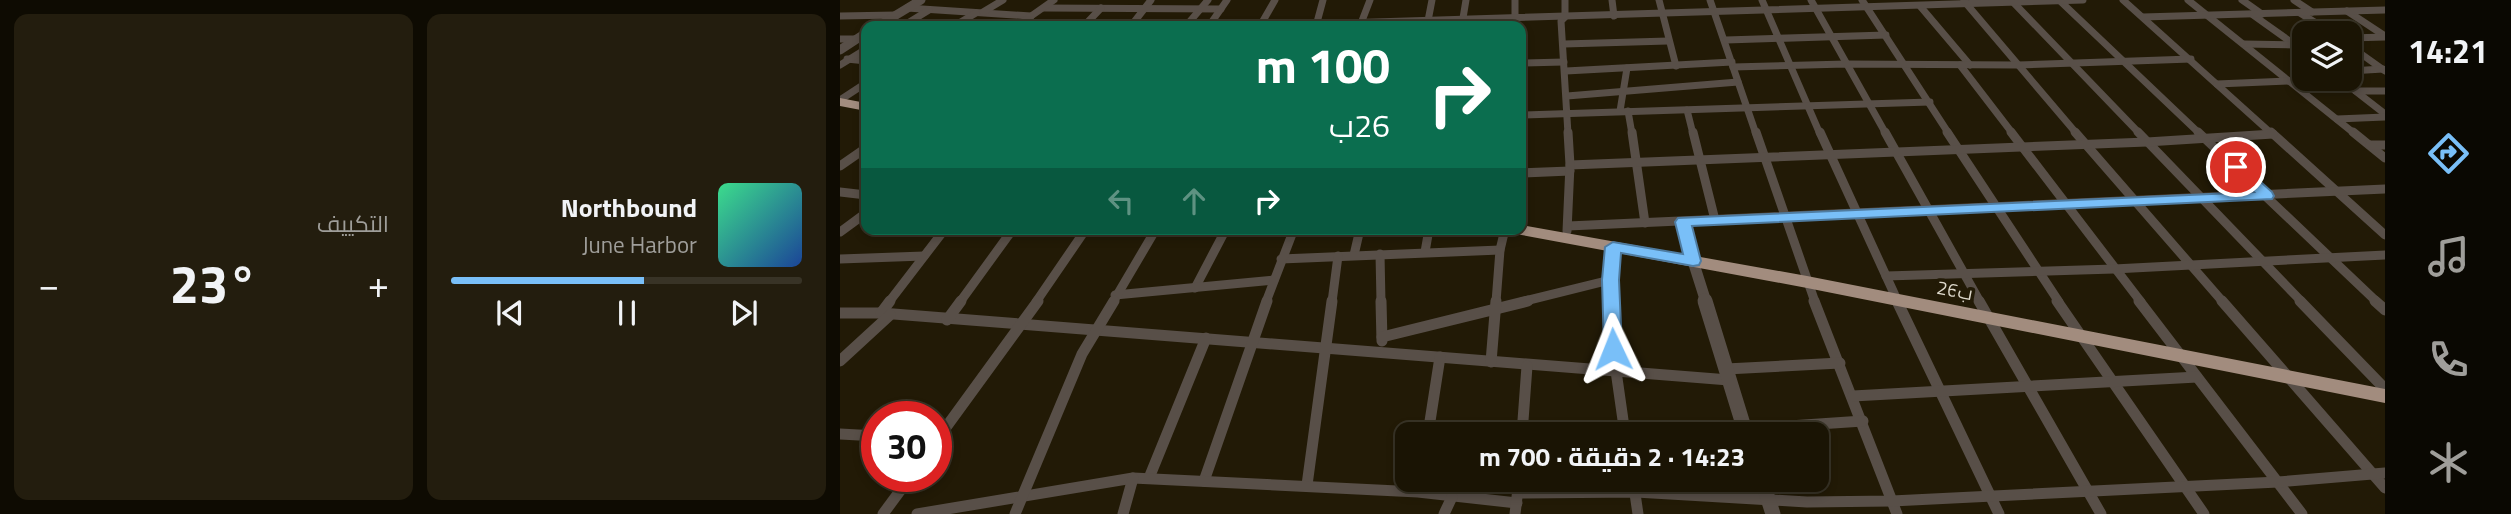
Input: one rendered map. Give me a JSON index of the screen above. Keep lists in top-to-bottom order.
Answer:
{
  "streets": {
    "highway": ["26ب"]
  },
  "page": {
    "tabs": "14:21",
    "tile": "التكييف",
    "turn": ["100 m", "26ب"],
    "song": ["Northbound", "June Harbor"],
    "heat": ["−", "23°", "+"],
    "limit": "30",
    "trip": "14:23 · 2 دقيقة · 700 m"
  }
}
